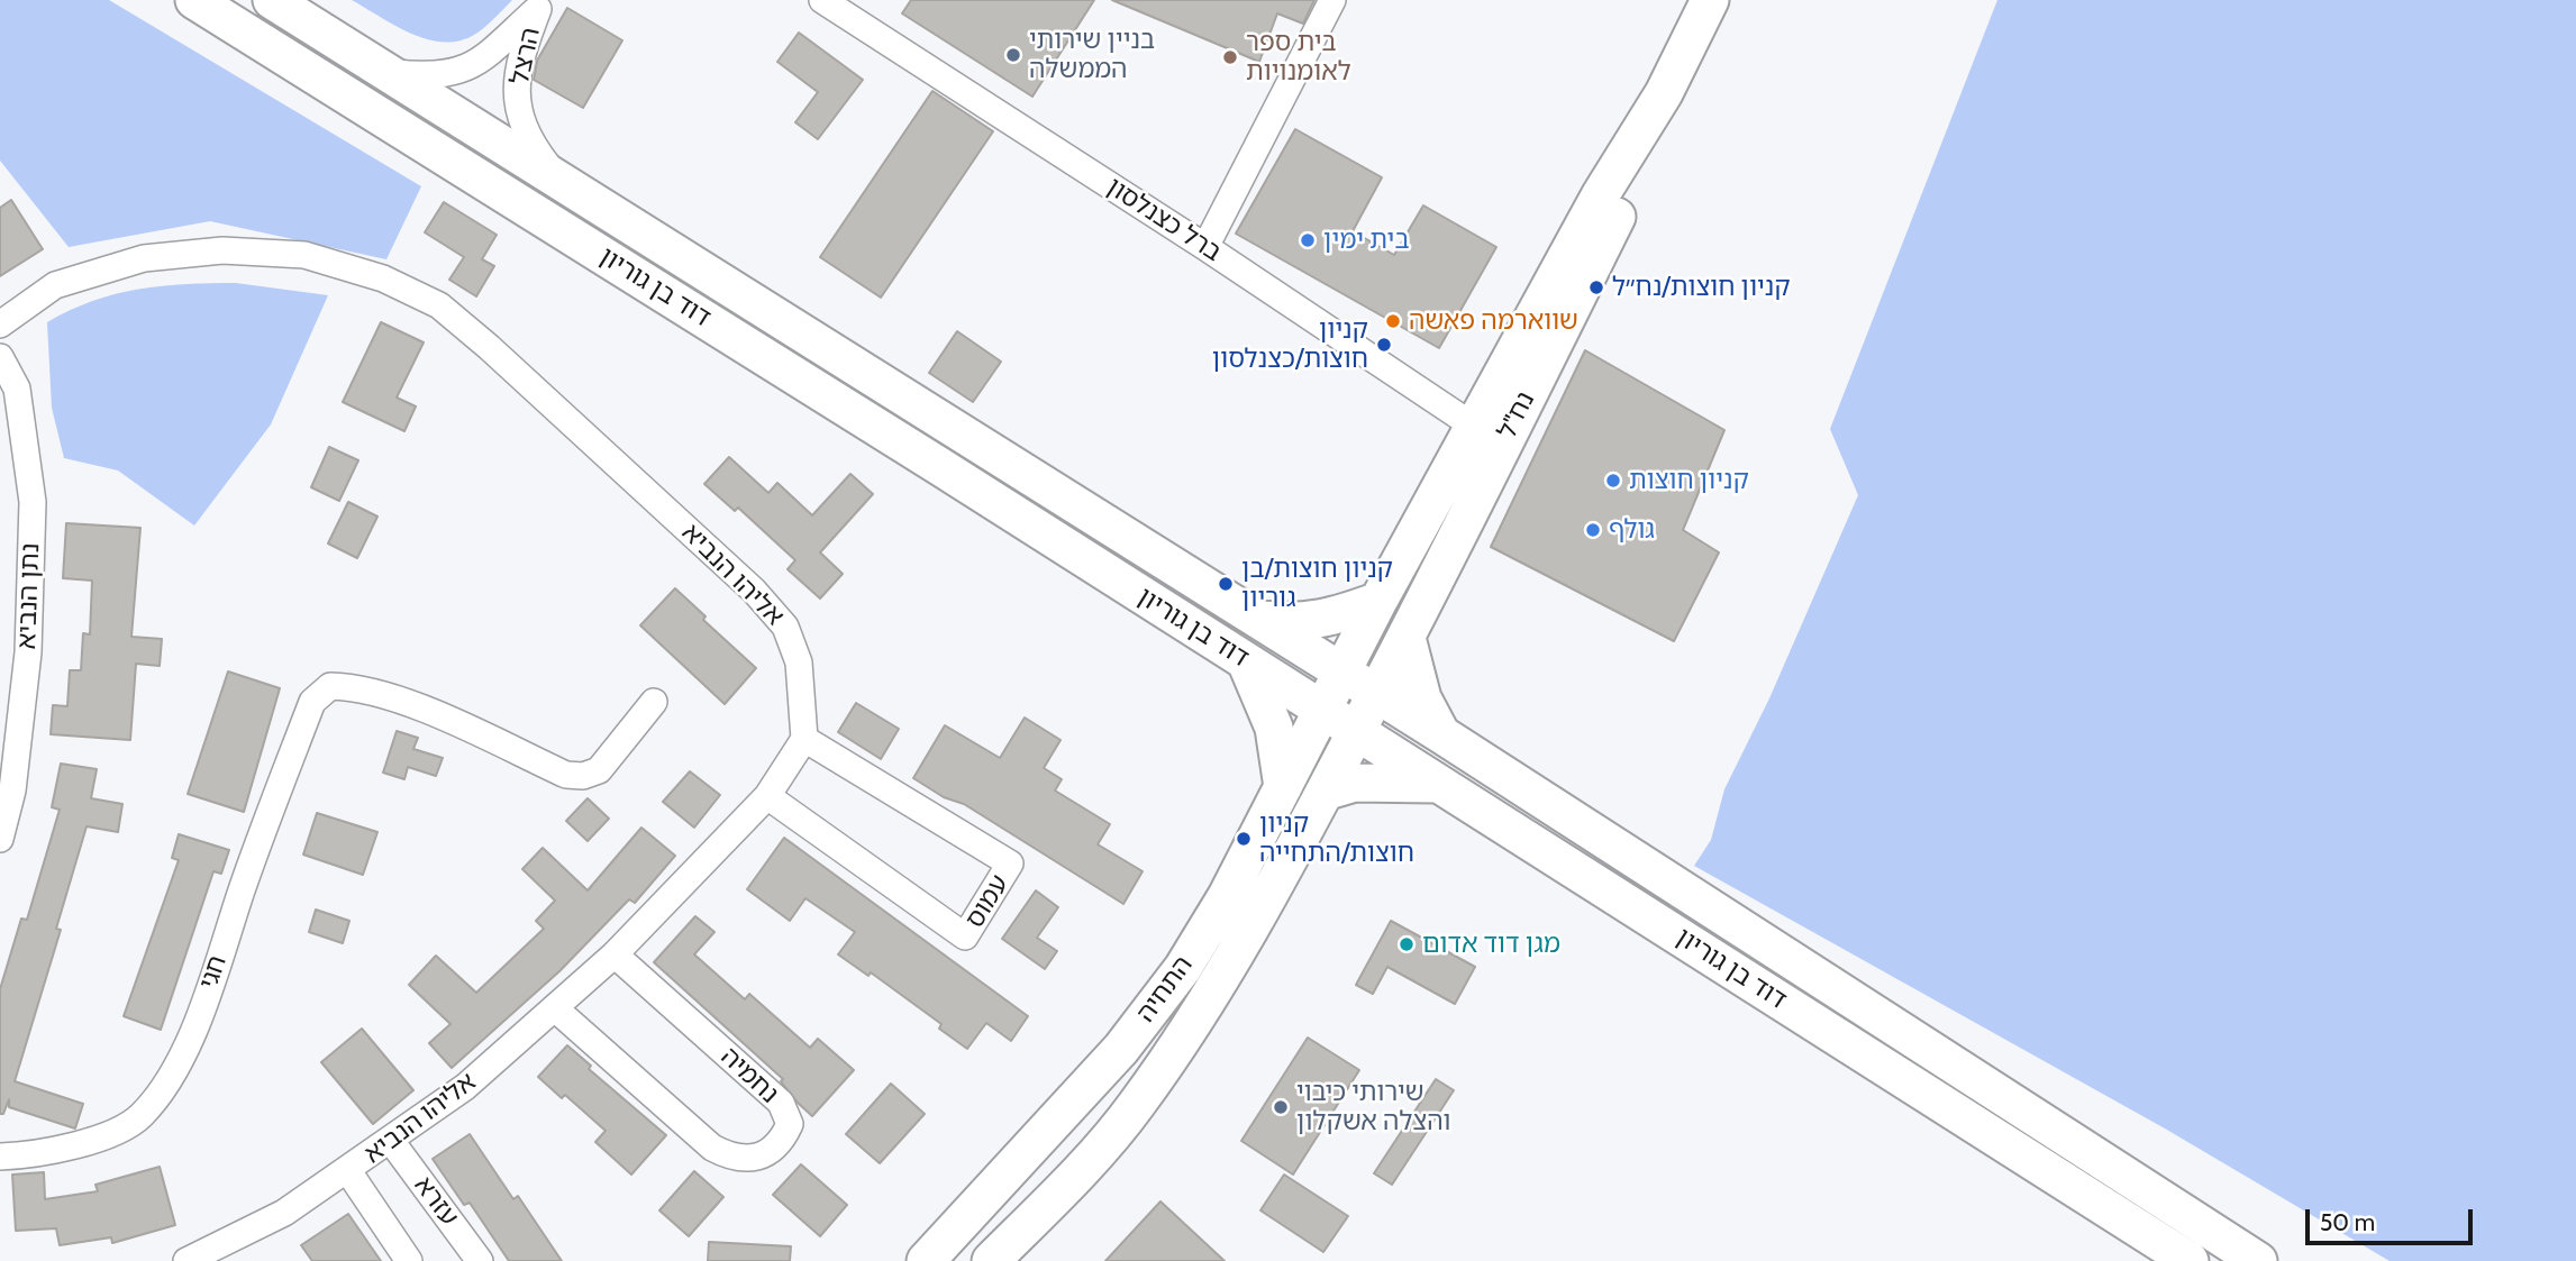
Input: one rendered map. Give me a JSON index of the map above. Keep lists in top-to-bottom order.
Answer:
{
  "streets": {
    "main road": ["דוד בן גוריון", "נח\"ל", "התחיה"],
    "street": [
      "הרצל",
      "ברל כצנלסון",
      "אליהו הנביא",
      "נתן הנביא",
      "עמוס",
      "חגי",
      "נחמיה",
      "עזרא"
    ]
  },
  "crossings": [
    ["הרצל", "דוד בן גוריון"],
    ["ברל כצנלסון", "נח\"ל"],
    ["דוד בן גוריון", "נח\"ל"],
    ["דוד בן גוריון", "התחיה"],
    ["נח\"ל", "התחיה"],
    ["אליהו הנביא", "עמוס"],
    ["אליהו הנביא", "נחמיה"],
    ["אליהו הנביא", "עזרא"]
  ],
  "places": [
    "בניין שירותי הממשלה",
    "בית ספר לאומנויות",
    "בית ימין",
    "קניון חוצות/נח״ל",
    "שווארמה פאשה",
    "קניון חוצות/כצנלסון",
    "קניון חוצות",
    "גולף",
    "קניון חוצות/בן גוריון",
    "קניון חוצות/התחייה",
    "מגן דוד אדום",
    "שירותי כיבוי והצלה אשקלון"
  ],
  "scale_bar": "50 m"
}
